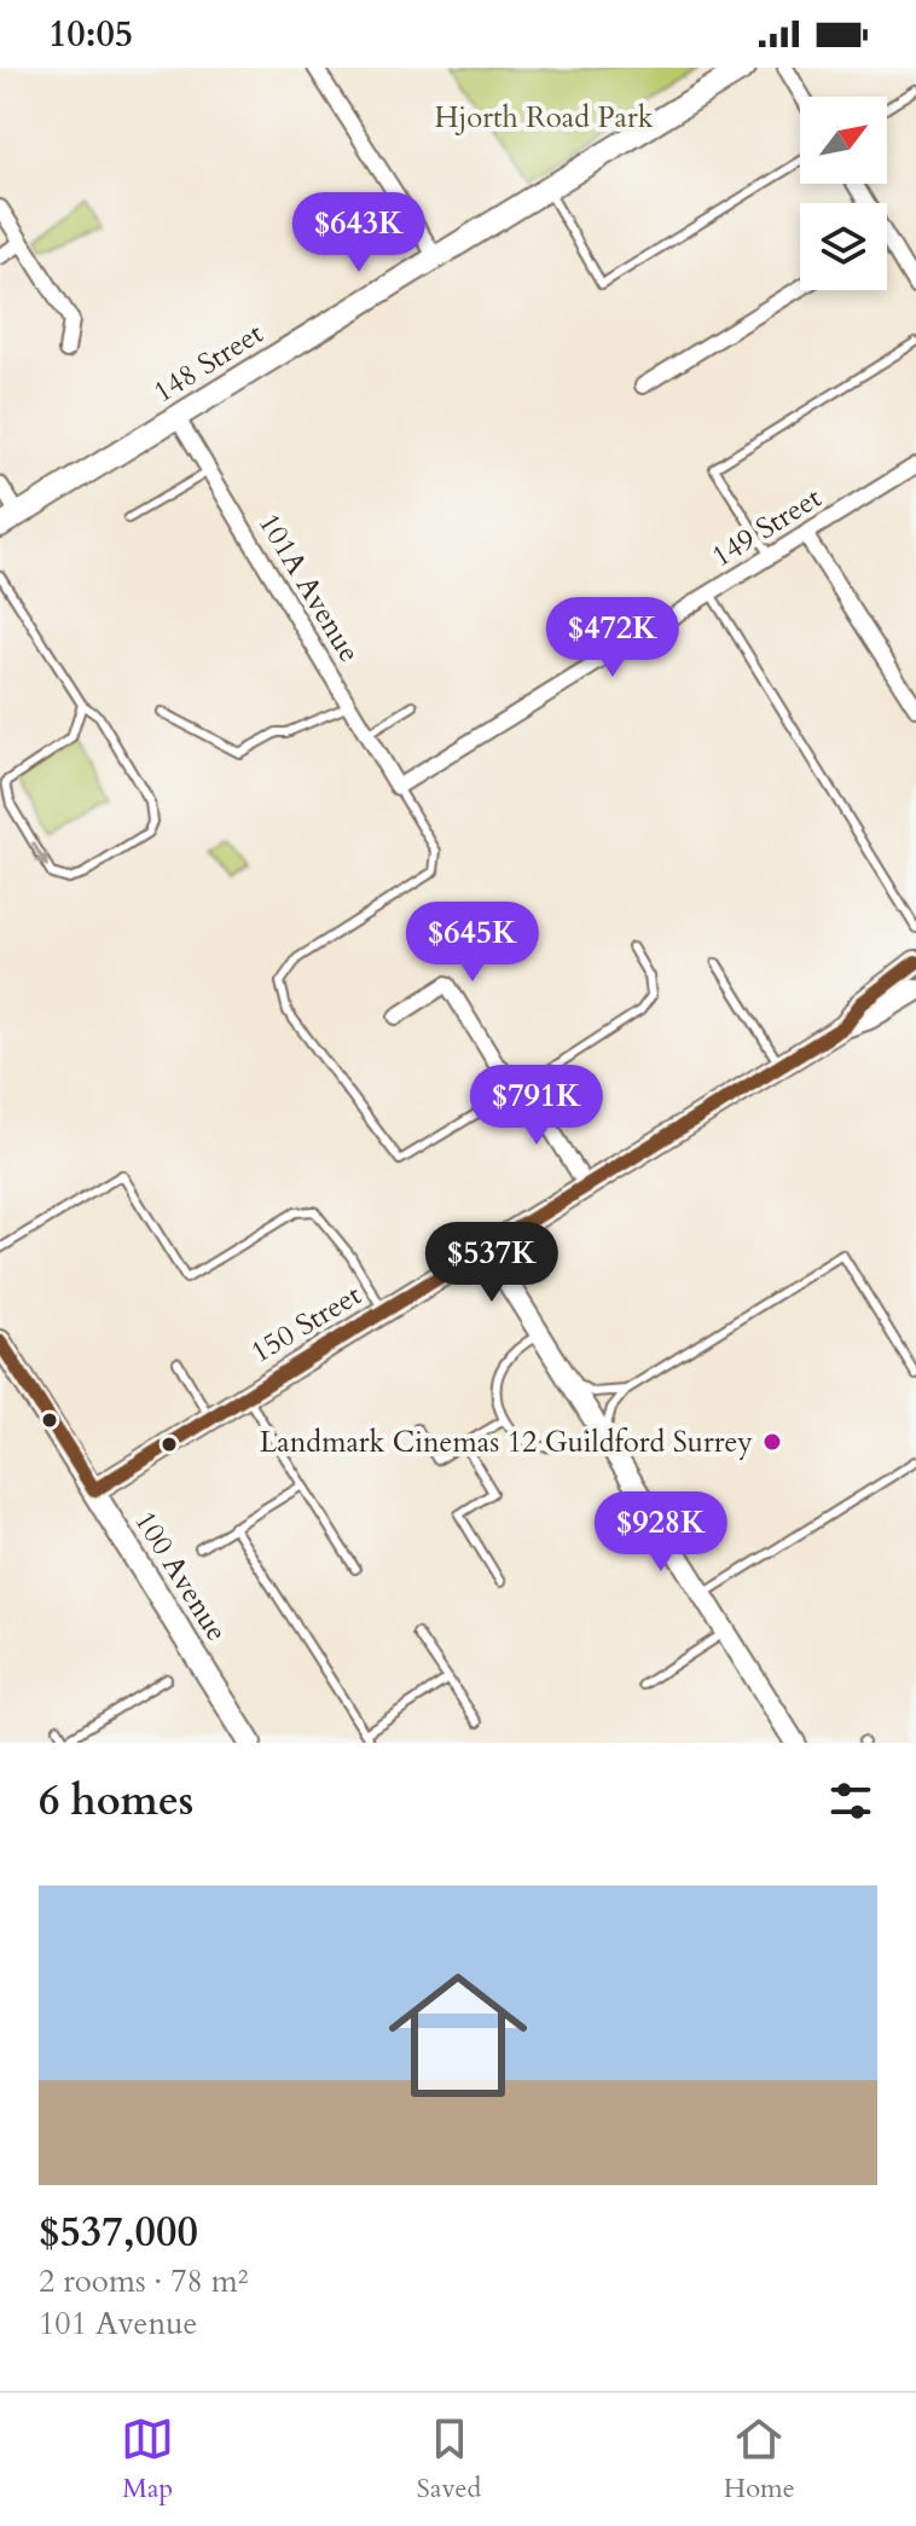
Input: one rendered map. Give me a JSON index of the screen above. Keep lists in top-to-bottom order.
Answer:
{
  "streets": {
    "main road": ["148 Street", "150 Street", "100 Avenue"],
    "street": ["149 Street", "101A Avenue"]
  },
  "crossings": [
    ["148 Street", "101A Avenue"],
    ["149 Street", "101A Avenue"],
    ["150 Street", "100 Avenue"]
  ],
  "parks": ["Hjorth Road Park"],
  "places": ["Landmark Cinemas 12 Guildford Surrey"],
  "north": "top right",
  "page": {
    "status": "10:05",
    "price": [
      "$643K",
      "$472K",
      "$645K",
      "$791K",
      "$537K",
      "$928K"
    ],
    "heading": "6 homes",
    "list": [
      {
        "name": "$537,000",
        "note": "2 rooms · 78 m² · 101 Avenue"
      }
    ],
    "tabs": ["Map", "Saved", "Home"]
  }
}
